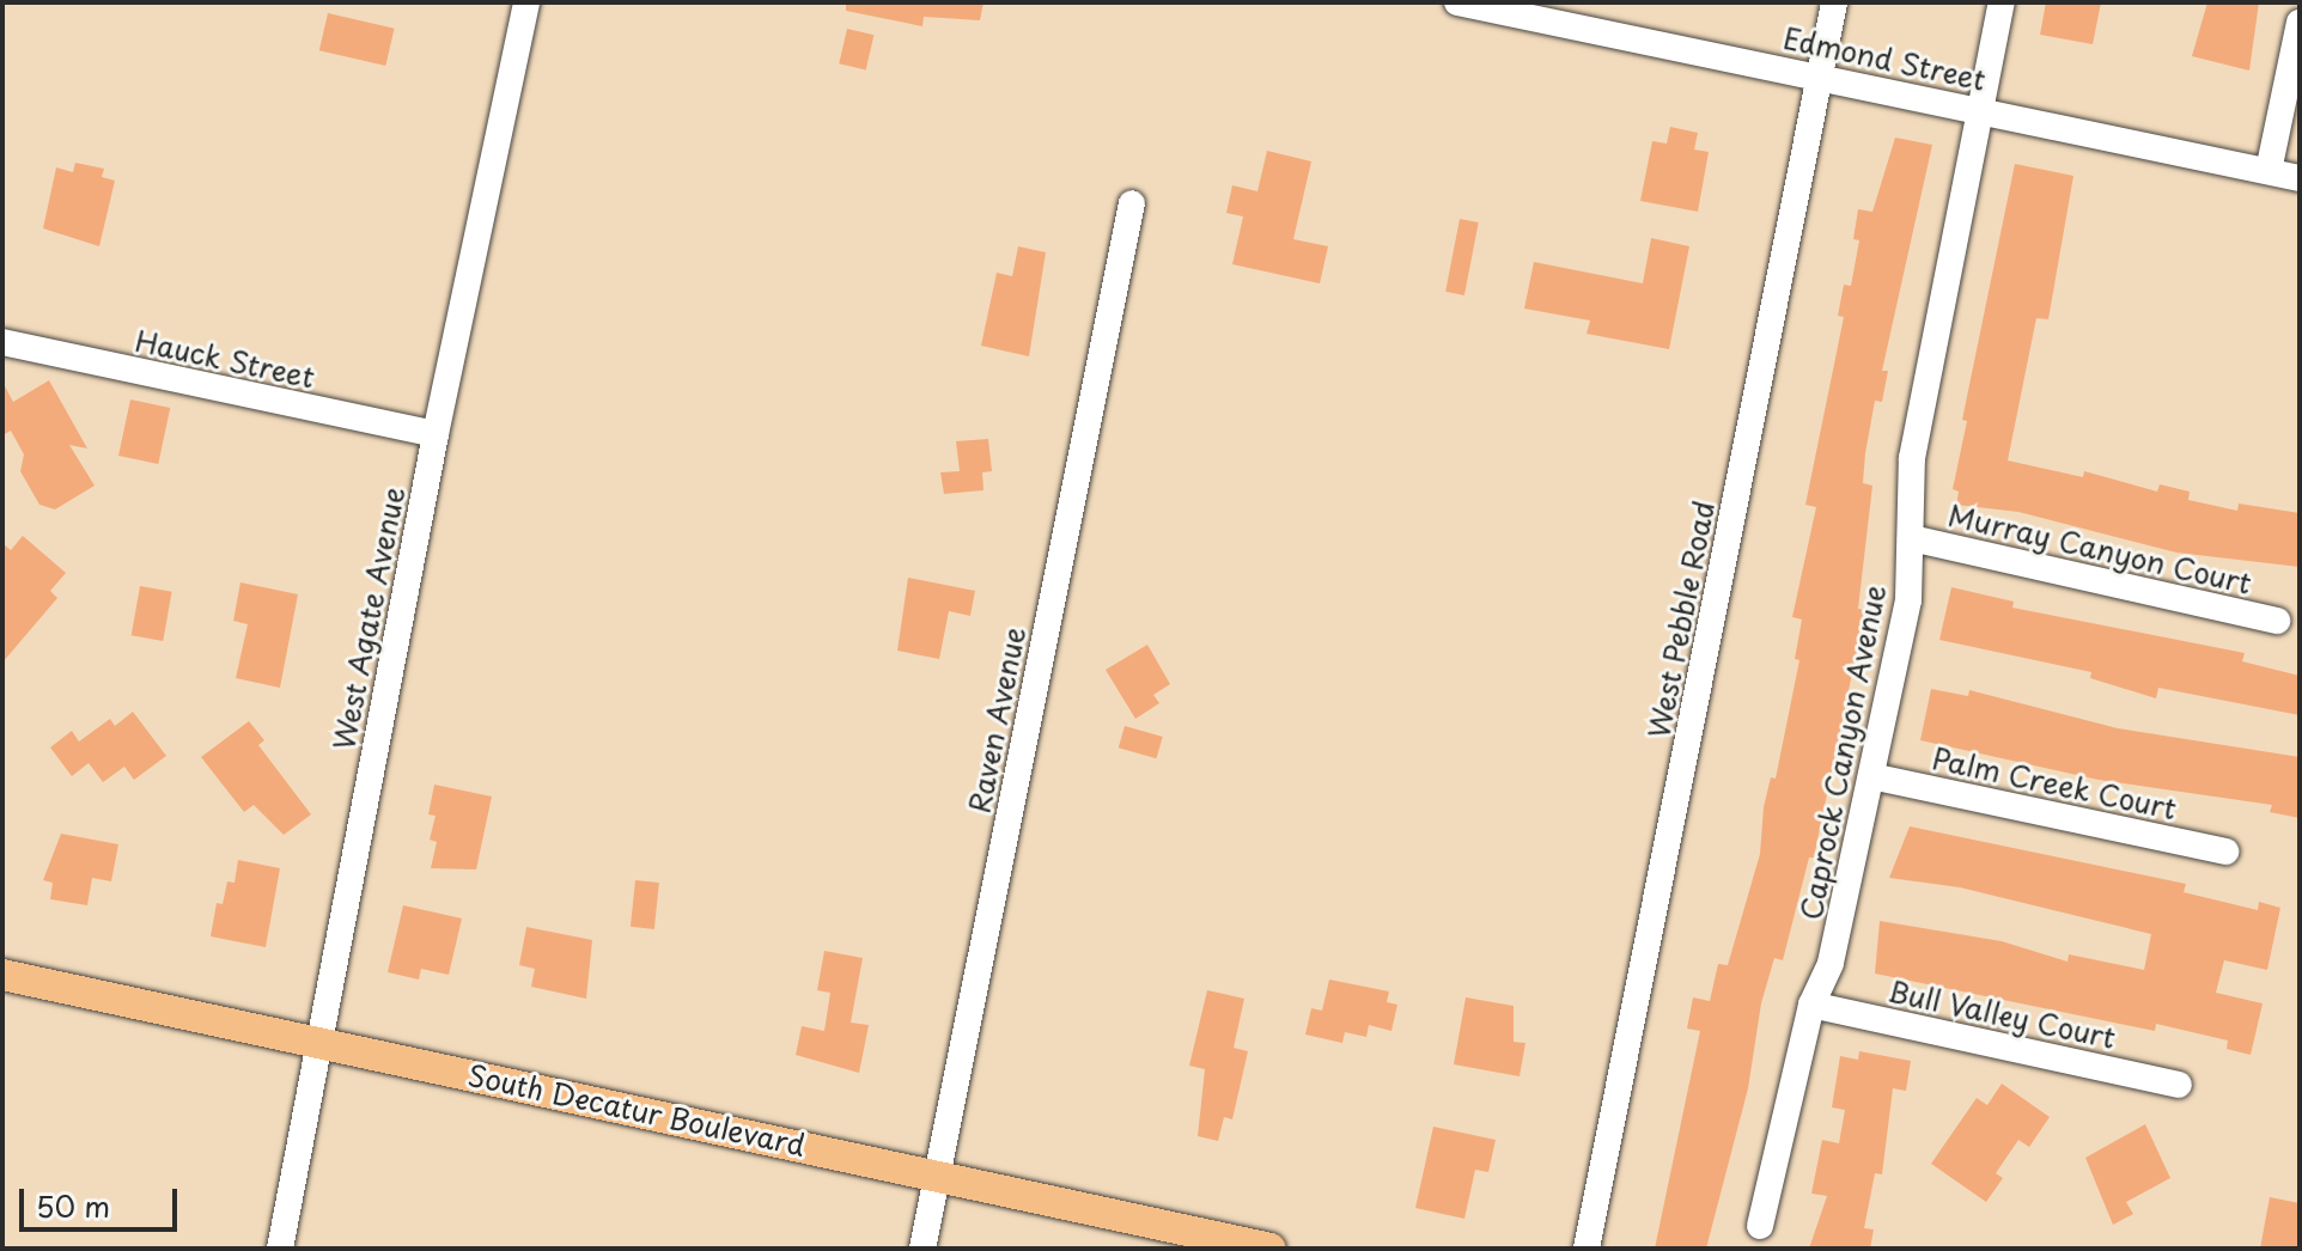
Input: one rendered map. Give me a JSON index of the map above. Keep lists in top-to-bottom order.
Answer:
{
  "streets": {
    "main road": ["South Decatur Boulevard"],
    "street": [
      "Edmond Street",
      "Hauck Street",
      "Murray Canyon Court",
      "West Agate Avenue",
      "West Pebble Road",
      "Raven Avenue",
      "Caprock Canyon Avenue",
      "Palm Creek Court",
      "Bull Valley Court"
    ]
  },
  "crossings": [
    ["Edmond Street", "West Pebble Road"],
    ["Edmond Street", "Caprock Canyon Avenue"],
    ["Hauck Street", "West Agate Avenue"],
    ["Murray Canyon Court", "Caprock Canyon Avenue"],
    ["West Agate Avenue", "South Decatur Boulevard"],
    ["Raven Avenue", "South Decatur Boulevard"],
    ["Caprock Canyon Avenue", "Palm Creek Court"],
    ["Caprock Canyon Avenue", "Bull Valley Court"]
  ],
  "scale_bar": "50 m"
}
